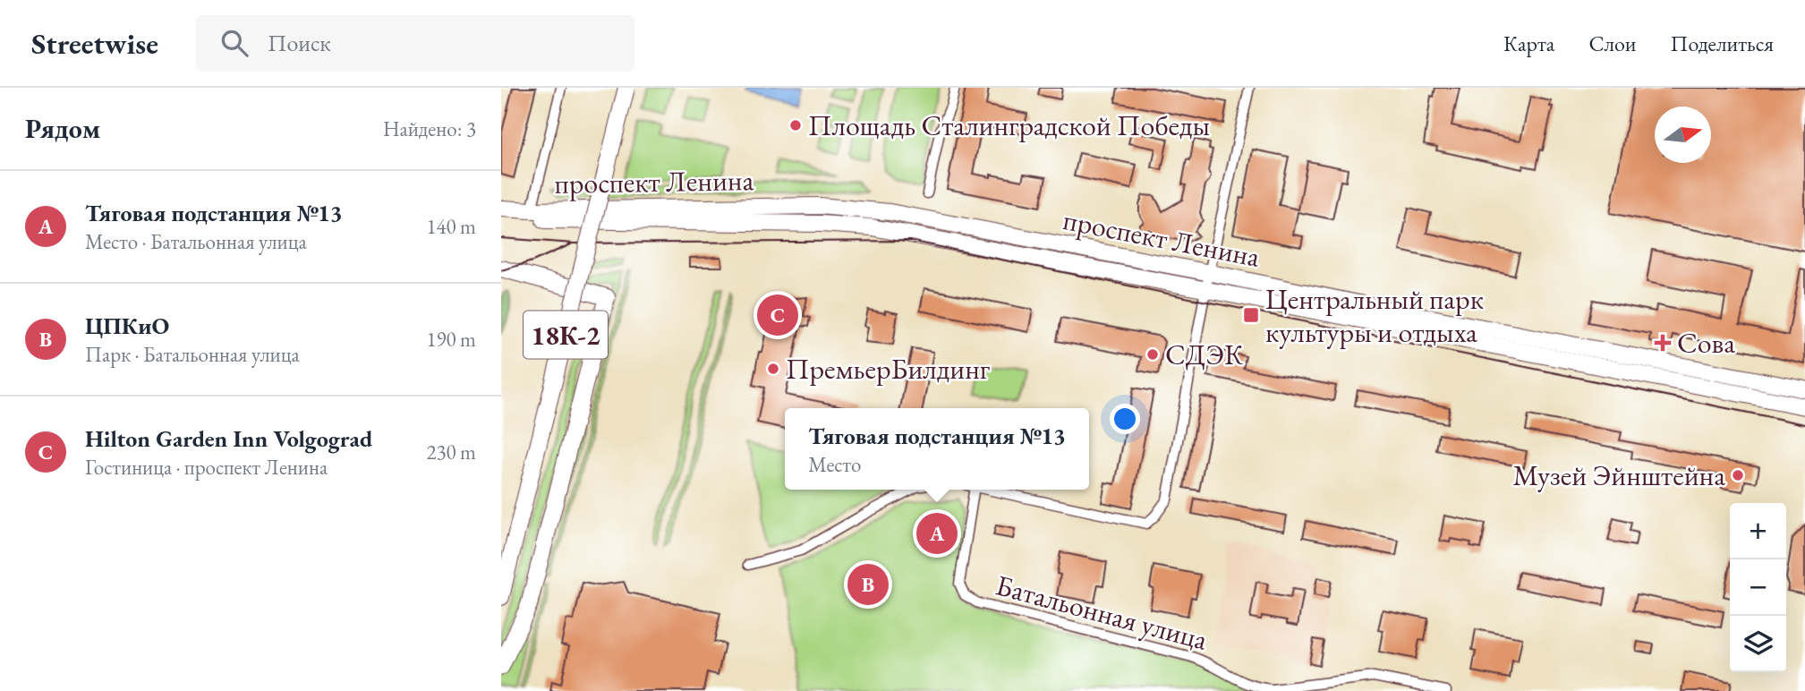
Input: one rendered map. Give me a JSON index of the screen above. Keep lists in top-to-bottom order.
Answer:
{
  "streets": {
    "main road": ["проспект Ленина", "18К-2"],
    "street": ["Батальонная улица"]
  },
  "places": {
    "other": [
      "Площадь Сталинградской Победы",
      "СДЭК",
      "ПремьерБилдинг",
      "Музей Эйнштейна"
    ],
    "transit": ["Центральный парк культуры и отдыха"],
    "health": ["Сова"]
  },
  "north": "right",
  "page": {
    "header": "Streetwise",
    "search": "Поиск",
    "nav": ["Карта", "Слои", "Поделиться"],
    "heading": ["Рядом", "Найдено: 3"],
    "list": [
      {
        "mark": "A",
        "name": "Тяговая подстанция №13",
        "note": "Место · Батальонная улица",
        "value": "140 m"
      },
      {
        "mark": "B",
        "name": "ЦПКиО",
        "note": "Парк · Батальонная улица",
        "value": "190 m"
      },
      {
        "mark": "C",
        "name": "Hilton Garden Inn Volgograd",
        "note": "Гостиница · проспект Ленина",
        "value": "230 m"
      }
    ],
    "pins": ["C", "A", "B"],
    "popup": ["Тяговая подстанция №13", "Место"],
    "map_buttons": ["+", "−"]
  }
}
